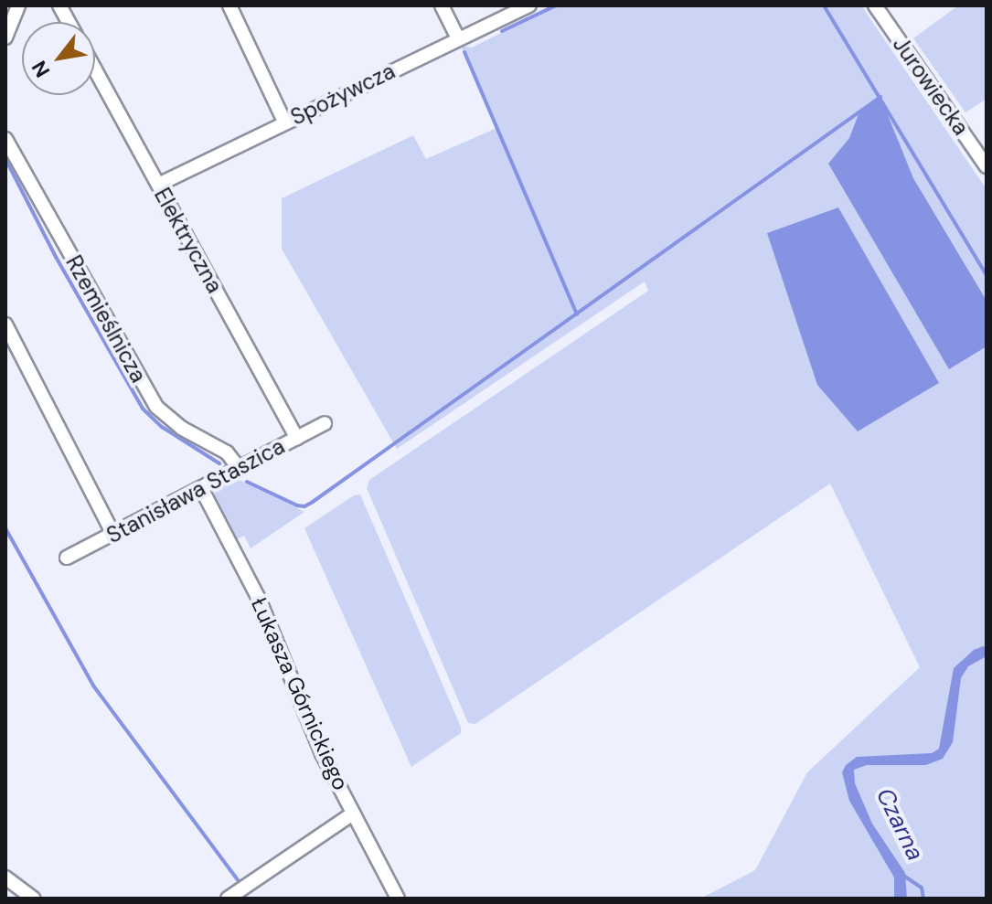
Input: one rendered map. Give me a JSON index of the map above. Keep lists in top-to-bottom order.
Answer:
{
  "streets": {
    "street": [
      "Jurowiecka",
      "Spożywcza",
      "Elektryczna",
      "Rzemieślnicza",
      "Stanisława Staszica",
      "Łukasza Górnickiego"
    ]
  },
  "crossings": [
    ["Spożywcza", "Elektryczna"],
    ["Elektryczna", "Stanisława Staszica"],
    ["Rzemieślnicza", "Stanisława Staszica"],
    ["Stanisława Staszica", "Łukasza Górnickiego"]
  ],
  "water": ["Czarna"],
  "north": "bottom left"
}
